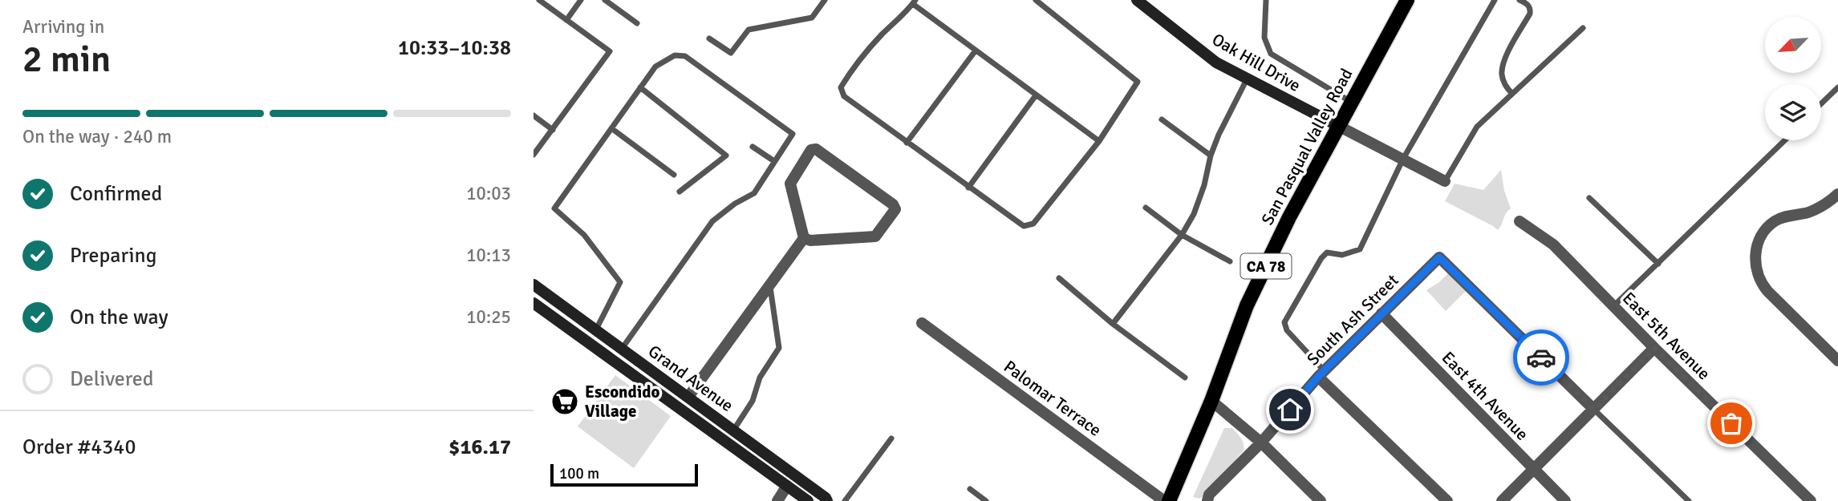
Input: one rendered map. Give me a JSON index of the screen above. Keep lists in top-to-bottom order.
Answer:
{
  "streets": {
    "main road": [
      "Oak Hill Drive",
      "San Pasqual Valley Road",
      "CA 78",
      "Grand Avenue"
    ],
    "street": [
      "South Ash Street",
      "East 5th Avenue",
      "East 4th Avenue",
      "Palomar Terrace"
    ]
  },
  "crossings": [
    ["Oak Hill Drive", "San Pasqual Valley Road"],
    ["South Ash Street", "East 4th Avenue"]
  ],
  "places": {
    "supermarket": ["Escondido Village"]
  },
  "scale_bar": "100 m",
  "north": "bottom left",
  "page": {
    "heading": ["2 min", "Arriving in", "10:33–10:38"],
    "panel": ["Order #4340", "$16.17"],
    "bar": "On the way · 240 m",
    "list": [
      ["Confirmed", "10:03"],
      ["Preparing", "10:13"],
      ["On the way", "10:25"],
      "Delivered"
    ],
    "scale": "100 m"
  }
}
